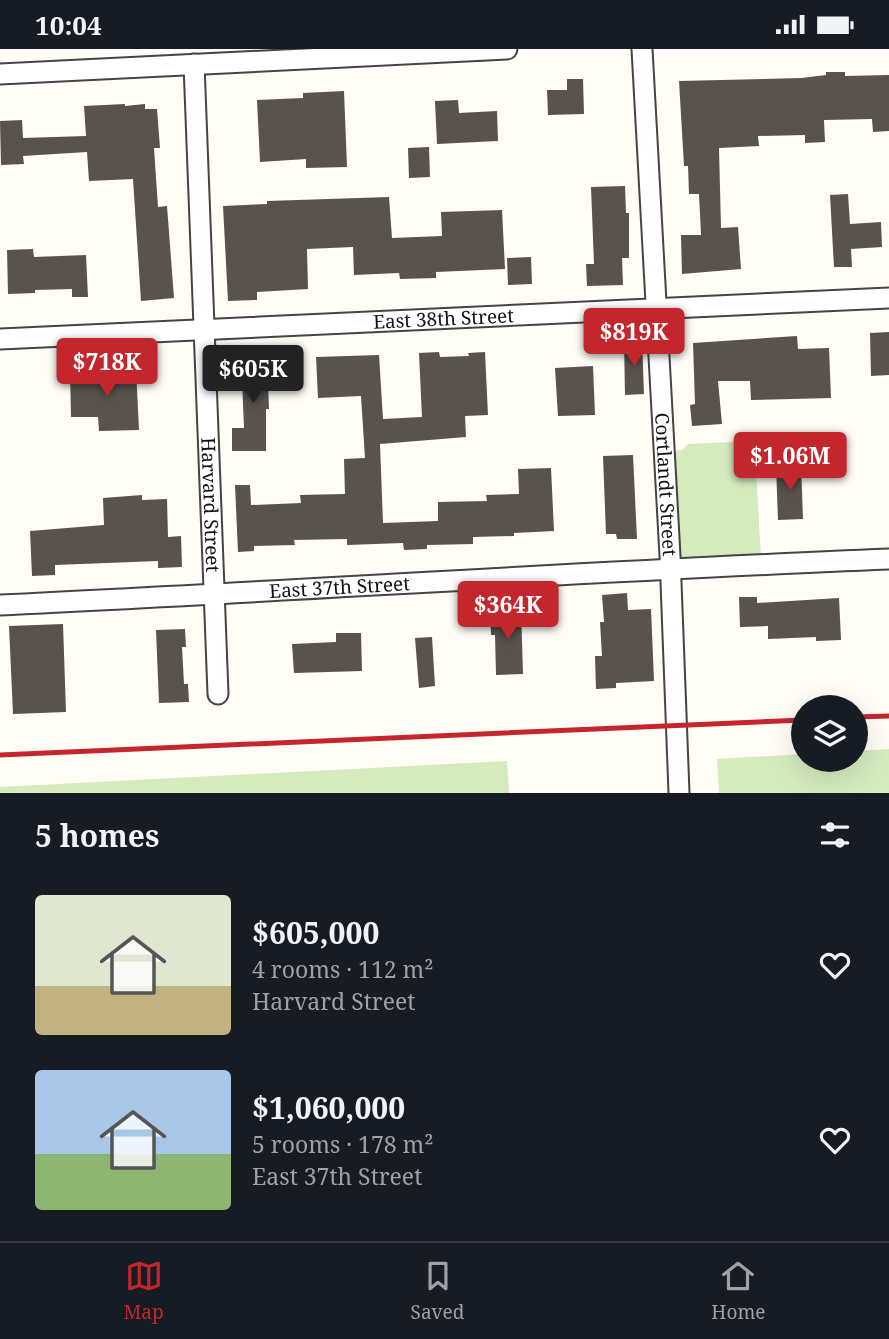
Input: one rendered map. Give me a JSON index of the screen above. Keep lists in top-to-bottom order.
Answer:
{
  "streets": {
    "street": [
      "East 38th Street",
      "Cortlandt Street",
      "Harvard Street",
      "East 37th Street"
    ]
  },
  "crossings": [
    ["East 38th Street", "Cortlandt Street"],
    ["East 38th Street", "Harvard Street"],
    ["Cortlandt Street", "East 37th Street"],
    ["Harvard Street", "East 37th Street"]
  ],
  "page": {
    "status": "10:04",
    "price": [
      "$819K",
      "$718K",
      "$605K",
      "$1.06M",
      "$364K"
    ],
    "heading": "5 homes",
    "list": [
      {
        "name": "$605,000",
        "note": "4 rooms · 112 m² · Harvard Street"
      },
      {
        "name": "$1,060,000",
        "note": "5 rooms · 178 m² · East 37th Street"
      }
    ],
    "tabs": ["Map", "Saved", "Home"]
  }
}
